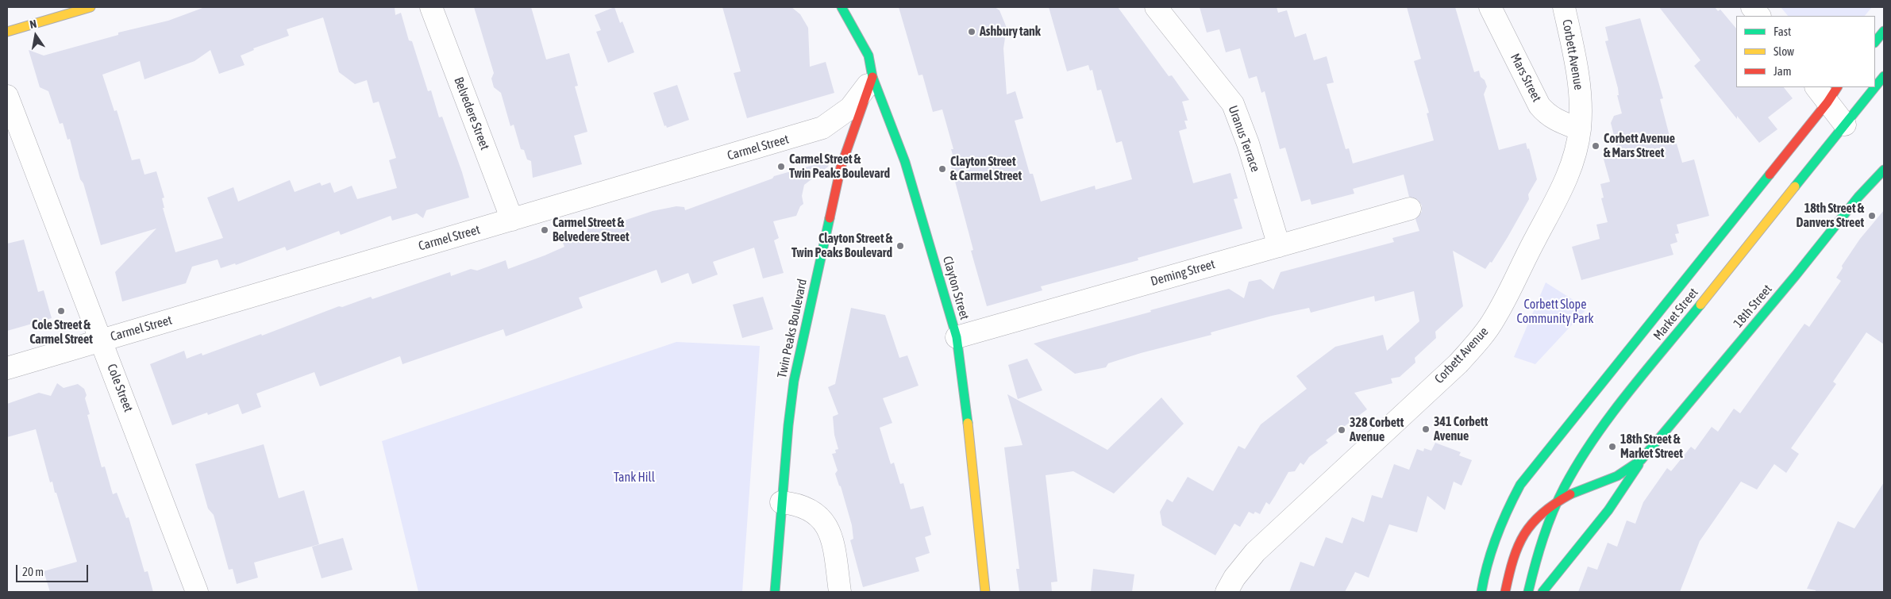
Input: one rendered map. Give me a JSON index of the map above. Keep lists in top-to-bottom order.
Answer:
{
  "streets": {
    "main road": [
      "Clayton Street",
      "18th Street",
      "Market Street",
      "Twin Peaks Boulevard"
    ],
    "street": [
      "Corbett Avenue",
      "Mars Street",
      "Belvedere Street",
      "Uranus Terrace",
      "Carmel Street",
      "Deming Street",
      "Cole Street"
    ]
  },
  "crossings": [
    ["Corbett Avenue", "Mars Street"],
    ["Belvedere Street", "Carmel Street"],
    ["Uranus Terrace", "Deming Street"],
    ["Carmel Street", "Clayton Street"],
    ["Carmel Street", "Twin Peaks Boulevard"],
    ["Carmel Street", "Cole Street"],
    ["Deming Street", "Clayton Street"],
    ["Clayton Street", "Twin Peaks Boulevard"]
  ],
  "parks": ["Corbett Slope Community Park", "Tank Hill"],
  "places": [
    "Ashbury tank",
    "Corbett Avenue & Mars Street",
    "Carmel Street & Twin Peaks Boulevard",
    "Clayton Street & Carmel Street",
    "18th Street & Danvers Street",
    "Carmel Street & Belvedere Street",
    "Clayton Street & Twin Peaks Boulevard",
    "Cole Street & Carmel Street",
    "341 Corbett Avenue",
    "328 Corbett Avenue",
    "18th Street & Market Street"
  ],
  "legend": ["Fast", "Slow", "Jam"],
  "scale_bar": "20 m",
  "north": "top"
}
